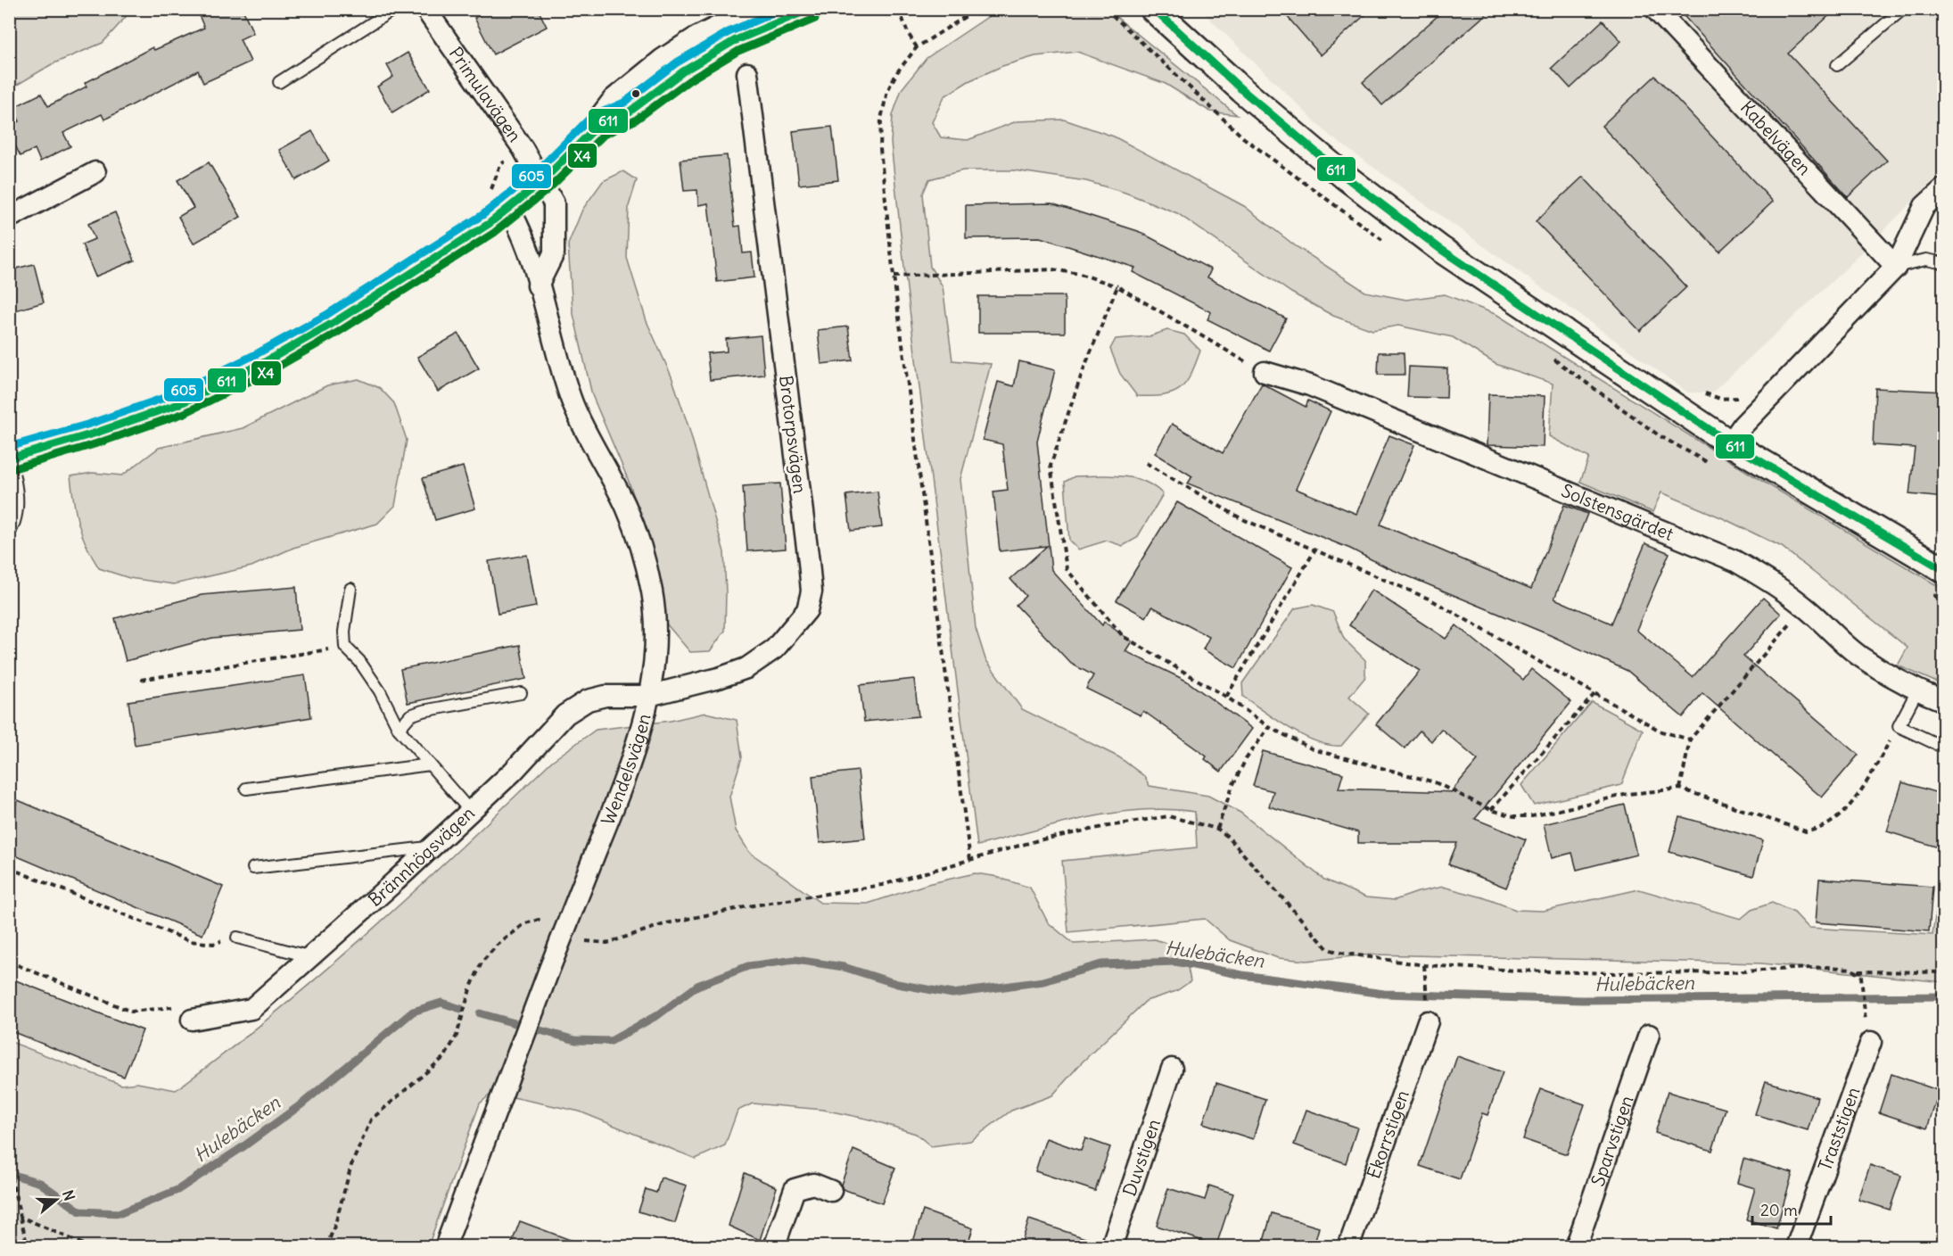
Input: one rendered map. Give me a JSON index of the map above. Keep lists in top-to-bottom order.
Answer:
{
  "streets": {
    "street": [
      "Primulavägen",
      "Kabelvägen",
      "Brotorpsvägen",
      "Solstensgärdet",
      "Wendelsvägen",
      "Brännhögsvägen",
      "Traststigen",
      "Ekorrstigen",
      "Sparvstigen",
      "Duvstigen"
    ]
  },
  "crossings": [
    ["Brotorpsvägen", "Wendelsvägen"],
    ["Brotorpsvägen", "Brännhögsvägen"],
    ["Wendelsvägen", "Brännhögsvägen"]
  ],
  "water": ["Hulebäcken"],
  "lines": ["transit line 611", "transit line 605", "transit line X4"],
  "scale_bar": "20 m",
  "north": "right"
}
